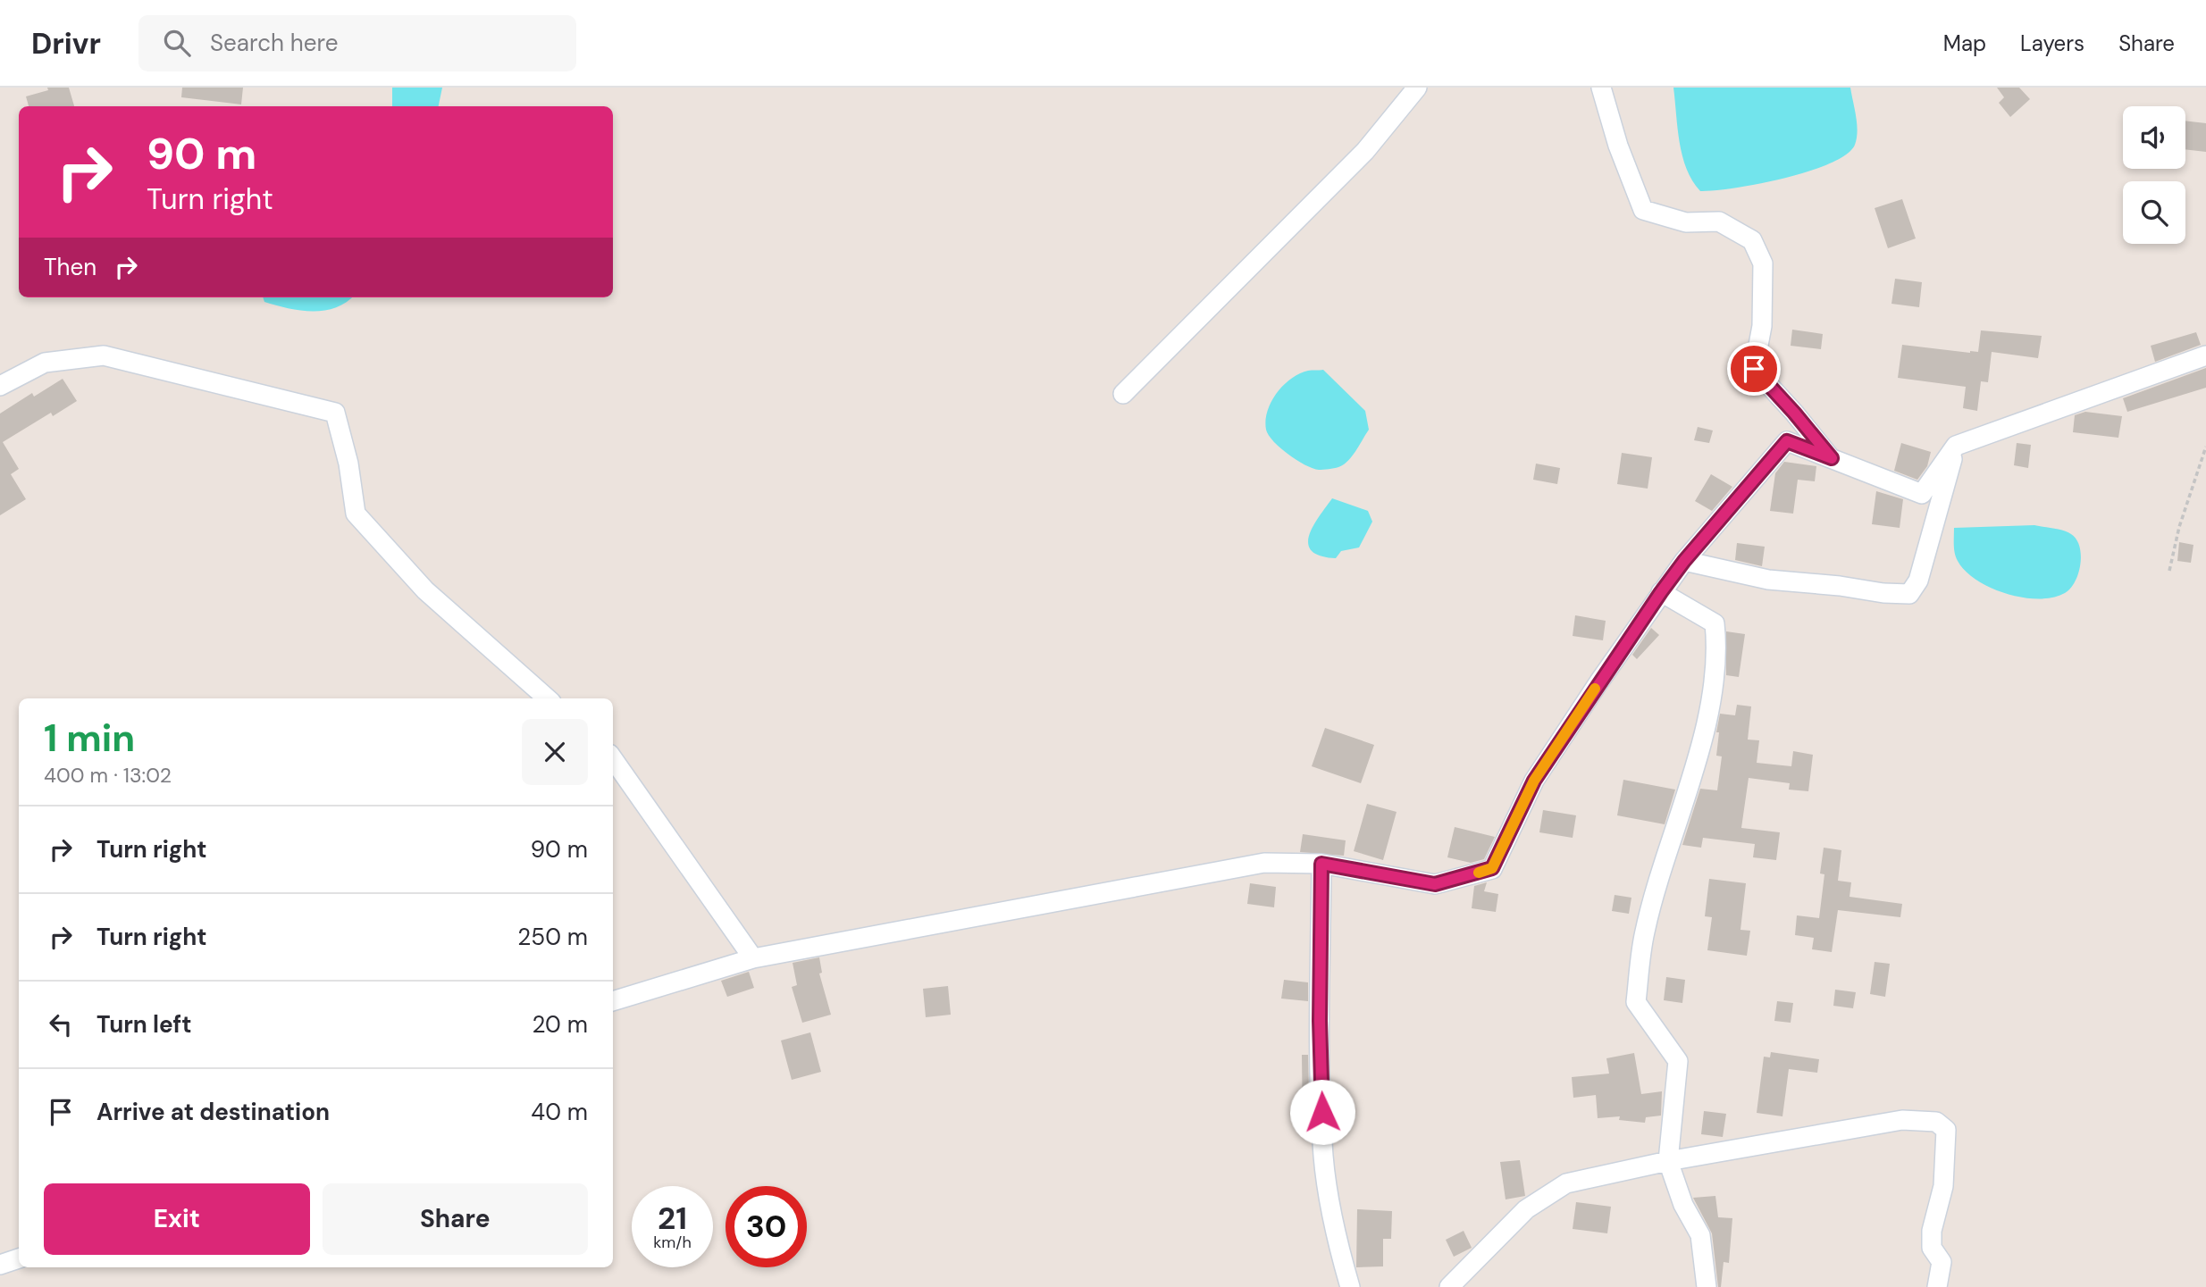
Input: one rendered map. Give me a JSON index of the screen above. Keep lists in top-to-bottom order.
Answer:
{
  "page": {
    "header": "Drivr",
    "search": "Search here",
    "nav": ["Map", "Layers", "Share"],
    "turn": ["90 m", "Turn right"],
    "then": "Then",
    "heading": ["1 min", "400 m · 13:02"],
    "list": [
      {
        "name": "Turn right",
        "value": "90 m"
      },
      {
        "name": "Turn right",
        "value": "250 m"
      },
      {
        "name": "Turn left",
        "value": "20 m"
      },
      {
        "name": "Arrive at destination",
        "value": "40 m"
      }
    ],
    "buttons": ["Exit", "Share"],
    "speed": "21 km/h",
    "limit": "30"
  }
}
